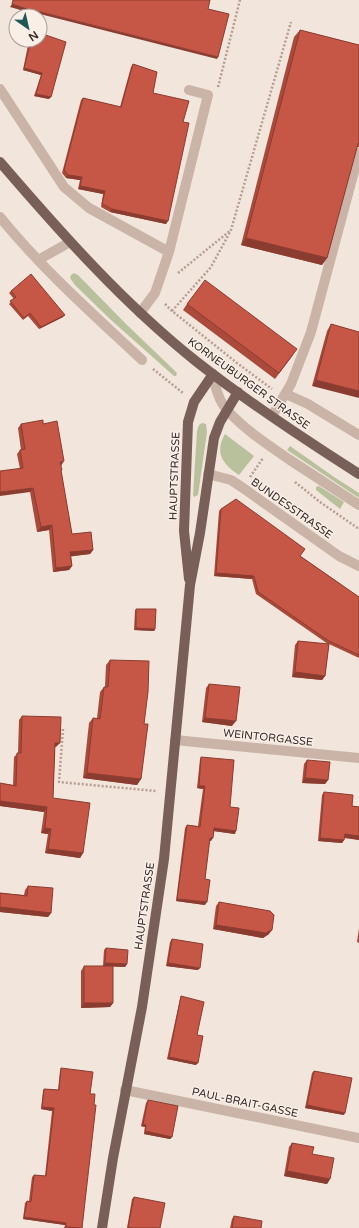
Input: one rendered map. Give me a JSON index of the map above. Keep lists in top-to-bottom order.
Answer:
{
  "streets": {
    "main road": ["KORNEUBURGER STRASSE", "HAUPTSTRASSE"],
    "street": ["BUNDESSTRASSE", "WEINTORGASSE", "PAUL-BRAIT-GASSE"]
  },
  "crossings": [
    ["KORNEUBURGER STRASSE", "HAUPTSTRASSE"],
    ["HAUPTSTRASSE", "BUNDESSTRASSE"],
    ["HAUPTSTRASSE", "WEINTORGASSE"],
    ["HAUPTSTRASSE", "PAUL-BRAIT-GASSE"]
  ],
  "north": "bottom right"
}
